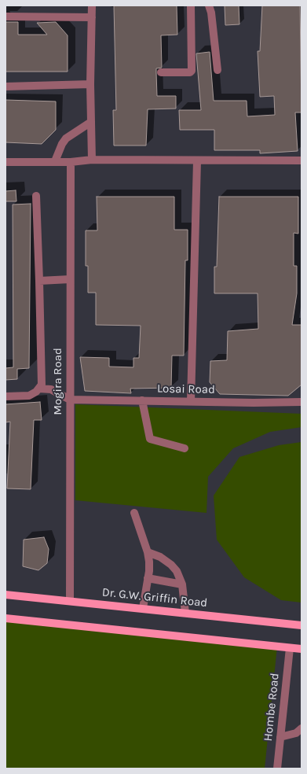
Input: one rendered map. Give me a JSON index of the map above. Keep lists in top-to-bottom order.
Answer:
{
  "streets": {
    "main road": ["Dr. G.W. Griffin Road"],
    "street": ["Mogira Road", "Losai Road", "Hombe Road"]
  },
  "crossings": [
    ["Mogira Road", "Losai Road"],
    ["Mogira Road", "Dr. G.W. Griffin Road"]
  ]
}
